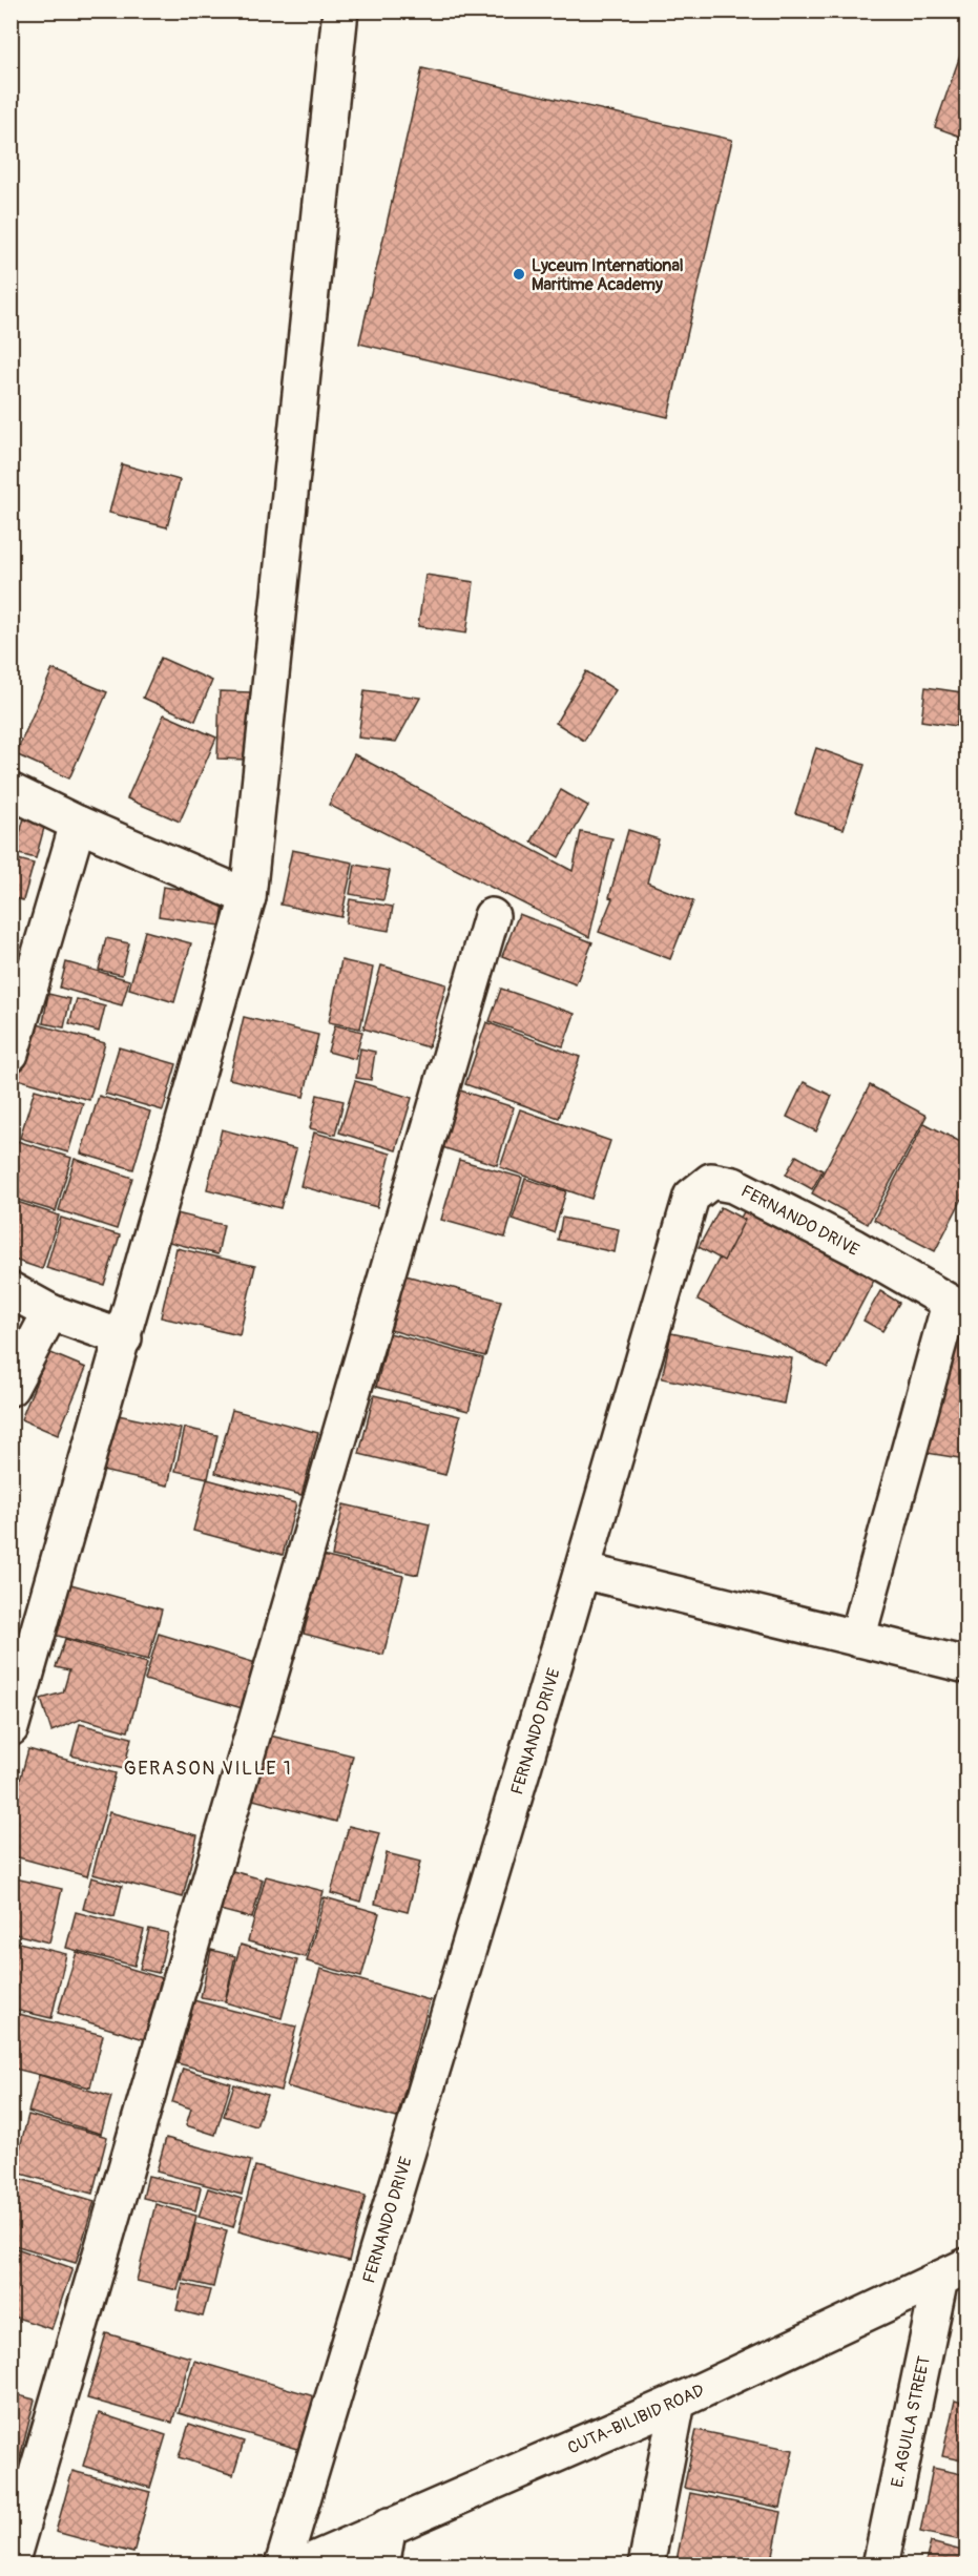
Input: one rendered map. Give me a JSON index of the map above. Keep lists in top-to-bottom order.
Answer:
{
  "streets": {
    "street": ["FERNANDO DRIVE", "CUTA-BILIBID ROAD", "E. AGUILA STREET"]
  },
  "crossings": [
    ["CUTA-BILIBID ROAD", "E. AGUILA STREET"]
  ],
  "districts": ["GERASON VILLE 1"],
  "places": ["Lyceum International Maritime Academy"]
}
